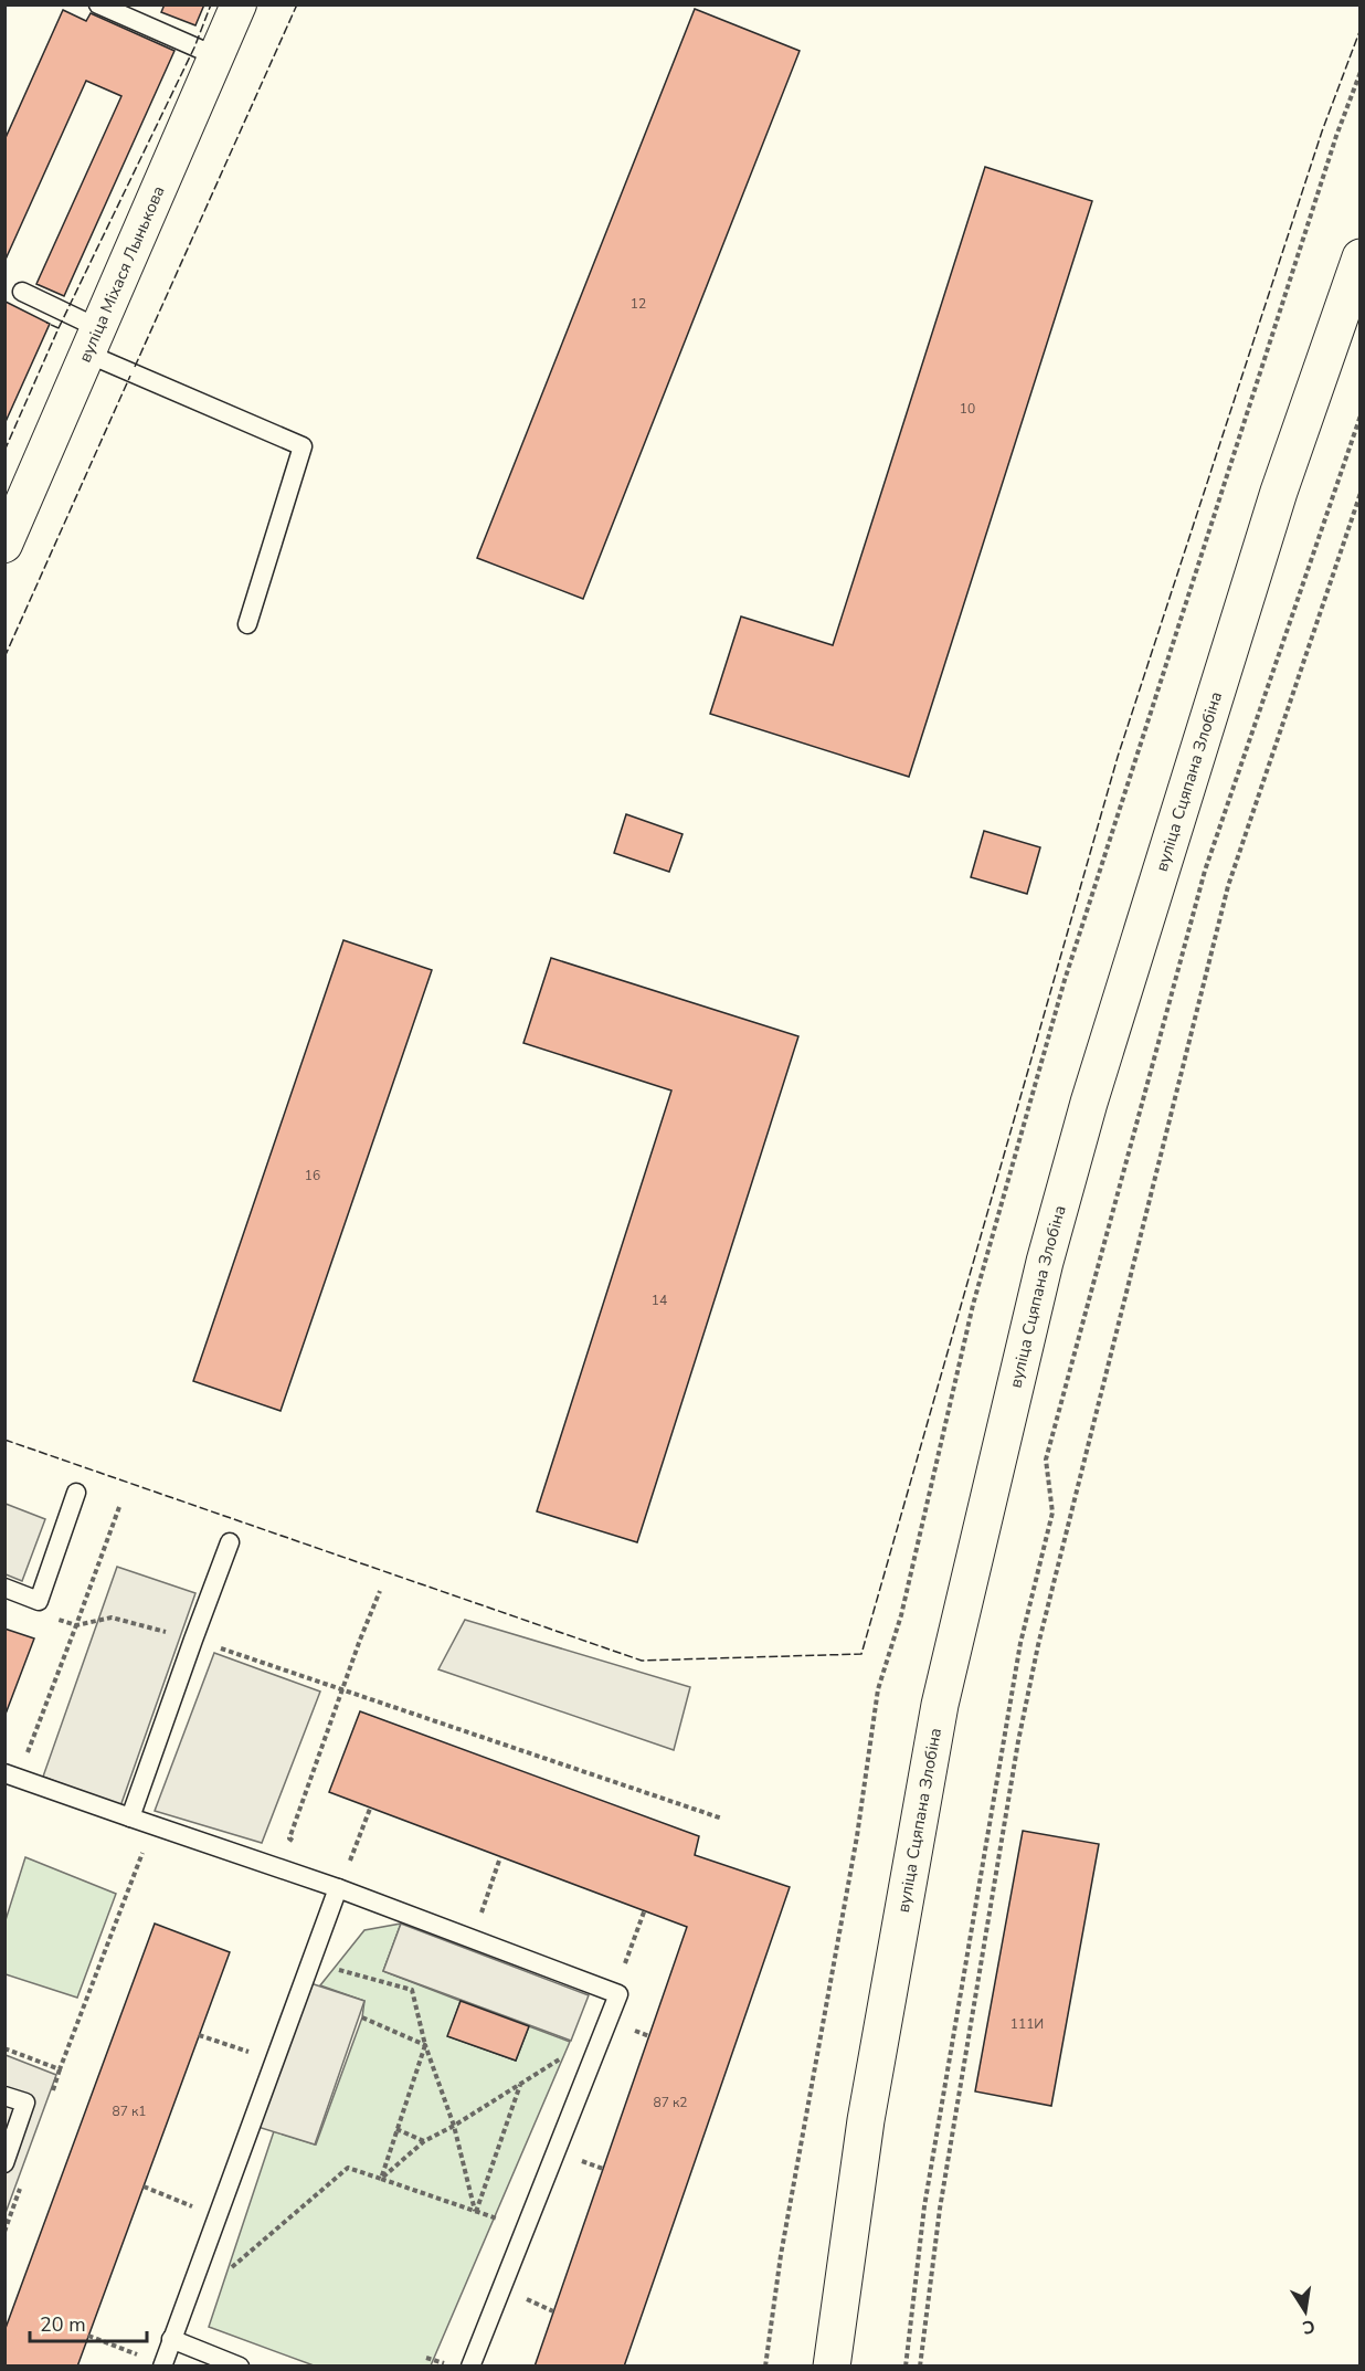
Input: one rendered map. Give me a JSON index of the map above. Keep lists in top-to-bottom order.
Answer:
{
  "streets": {
    "street": ["вуліца Міхася Лынькова", "вуліца Сцяпана Злобіна"]
  },
  "house_numbers": [
    "12",
    "10",
    "16",
    "14",
    "111И",
    "87 к2",
    "87 к1"
  ],
  "scale_bar": "20 m",
  "north": "bottom"
}
